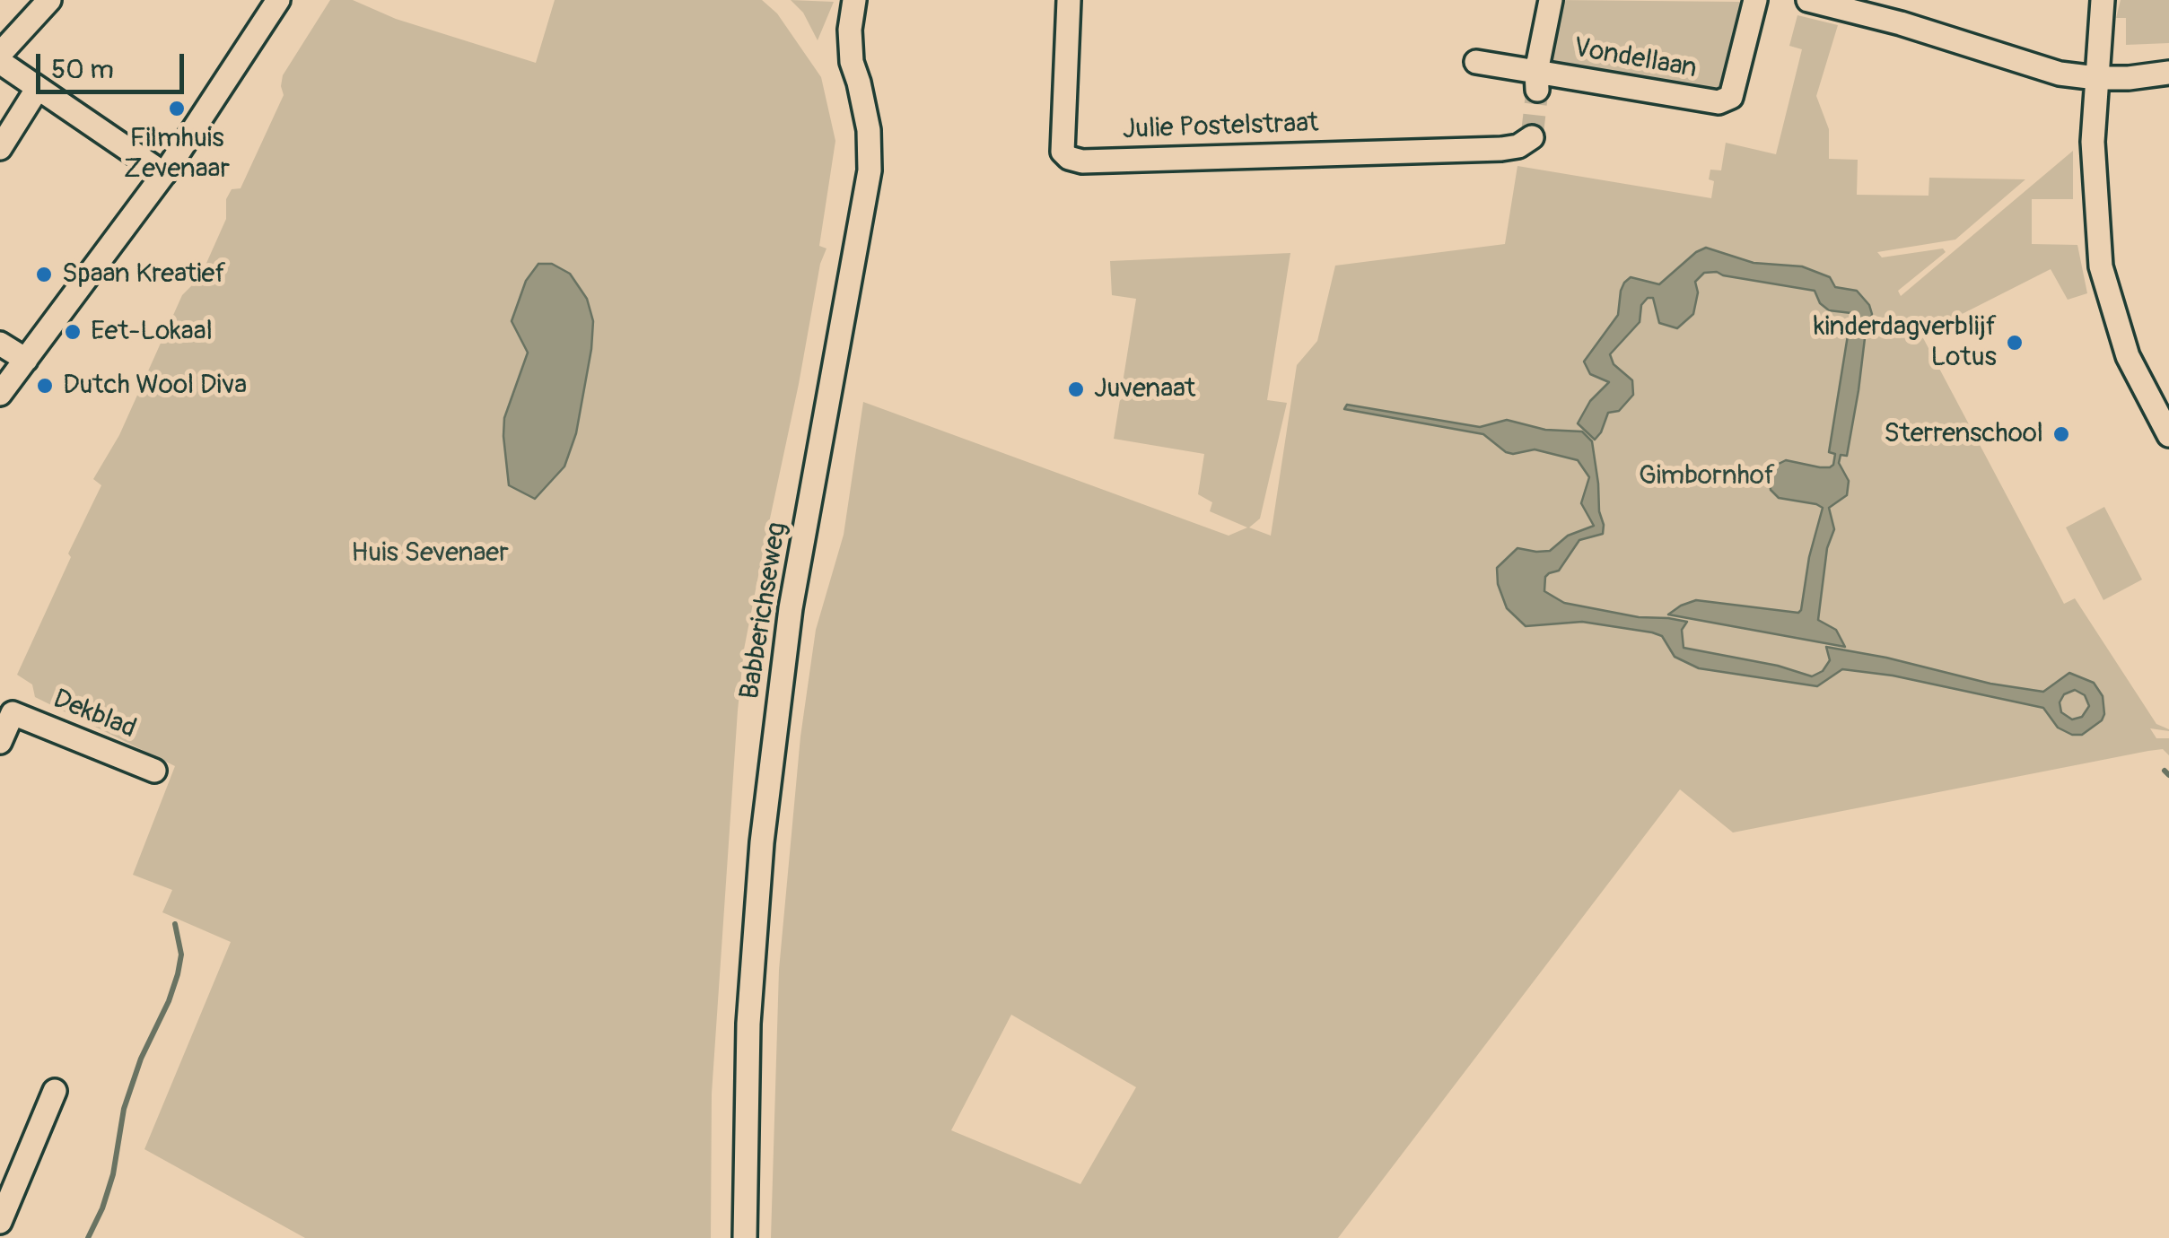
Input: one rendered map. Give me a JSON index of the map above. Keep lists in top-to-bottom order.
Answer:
{
  "streets": {
    "street": [
      "Vondellaan",
      "Julie Postelstraat",
      "Babberichseweg",
      "Dekblad"
    ]
  },
  "parks": ["Gimbornhof", "Huis Sevenaer"],
  "places": [
    "Filmhuis Zevenaar",
    "Spaan Kreatief",
    "Eet-Lokaal",
    "kinderdagverblijf Lotus",
    "Dutch Wool Diva",
    "Juvenaat",
    "Sterrenschool"
  ],
  "scale_bar": "50 m"
}
